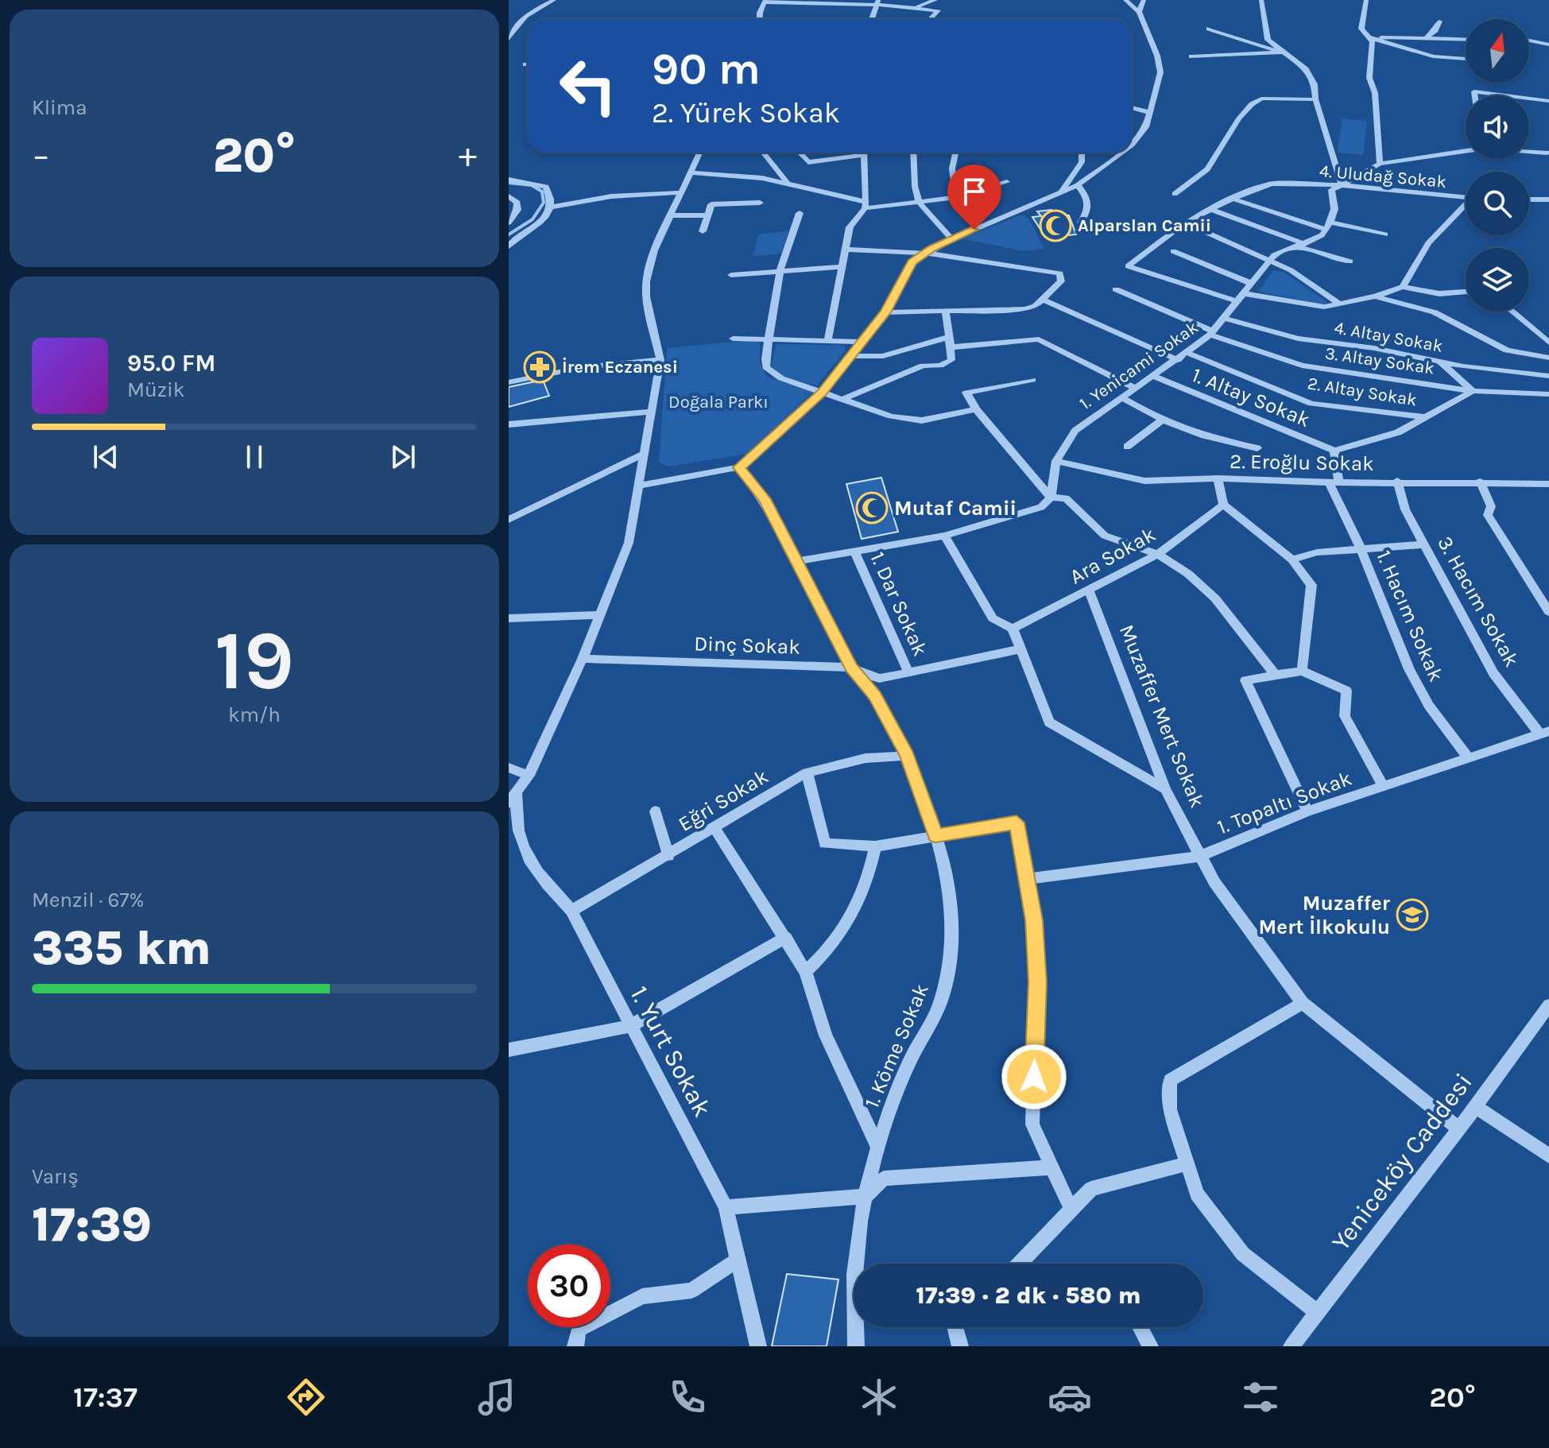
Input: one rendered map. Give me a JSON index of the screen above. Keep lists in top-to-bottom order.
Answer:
{
  "streets": {
    "street": [
      "4. Uludağ Sokak",
      "4. Altay Sokak",
      "3. Altay Sokak",
      "1. Yenicami Sokak",
      "2. Altay Sokak",
      "1. Altay Sokak",
      "2. Eroğlu Sokak",
      "Ara Sokak",
      "3. Hacım Sokak",
      "1. Dar Sokak",
      "1. Hacım Sokak",
      "Dinç Sokak",
      "Muzaffer Mert Sokak",
      "Eğri Sokak",
      "1. Topaltı Sokak",
      "1. Köme Sokak",
      "1. Yurt Sokak",
      "Yeniceköy Caddesi"
    ]
  },
  "crossings": [
    ["4. Uludağ Sokak", "1. Yenicami Sokak"],
    ["4. Altay Sokak", "1. Yenicami Sokak"],
    ["3. Altay Sokak", "1. Yenicami Sokak"],
    ["1. Yenicami Sokak", "2. Altay Sokak"],
    ["1. Yenicami Sokak", "1. Altay Sokak"],
    ["1. Yenicami Sokak", "2. Eroğlu Sokak"],
    ["1. Altay Sokak", "1. Hacım Sokak"],
    ["2. Eroğlu Sokak", "3. Hacım Sokak"],
    ["2. Eroğlu Sokak", "1. Hacım Sokak"],
    ["Ara Sokak", "Muzaffer Mert Sokak"],
    ["3. Hacım Sokak", "1. Topaltı Sokak"],
    ["1. Dar Sokak", "Dinç Sokak"],
    ["1. Hacım Sokak", "1. Topaltı Sokak"],
    ["Dinç Sokak", "1. Köme Sokak"],
    ["Muzaffer Mert Sokak", "1. Topaltı Sokak"],
    ["Muzaffer Mert Sokak", "Yeniceköy Caddesi"],
    ["Eğri Sokak", "1. Köme Sokak"],
    ["Eğri Sokak", "1. Yurt Sokak"]
  ],
  "parks": ["Doğala Parkı"],
  "places": {
    "mosque": ["Alparslan Camii", "Mutaf Camii"],
    "pharmacy": ["İrem Eczanesi"],
    "school or university": ["Muzaffer Mert İlkokulu"]
  },
  "north": "top",
  "page": {
    "tile": [
      "Klima",
      ["19", "km/h"],
      ["Menzil · 67%", "335 km"],
      ["Varış", "17:39"]
    ],
    "turn": ["90 m", "2. Yürek Sokak"],
    "heat": ["−", "20°", "+"],
    "song": ["95.0 FM", "Müzik"],
    "limit": "30",
    "trip": "17:39 · 2 dk · 580 m",
    "tabs": ["17:37", "20°"]
  }
}
